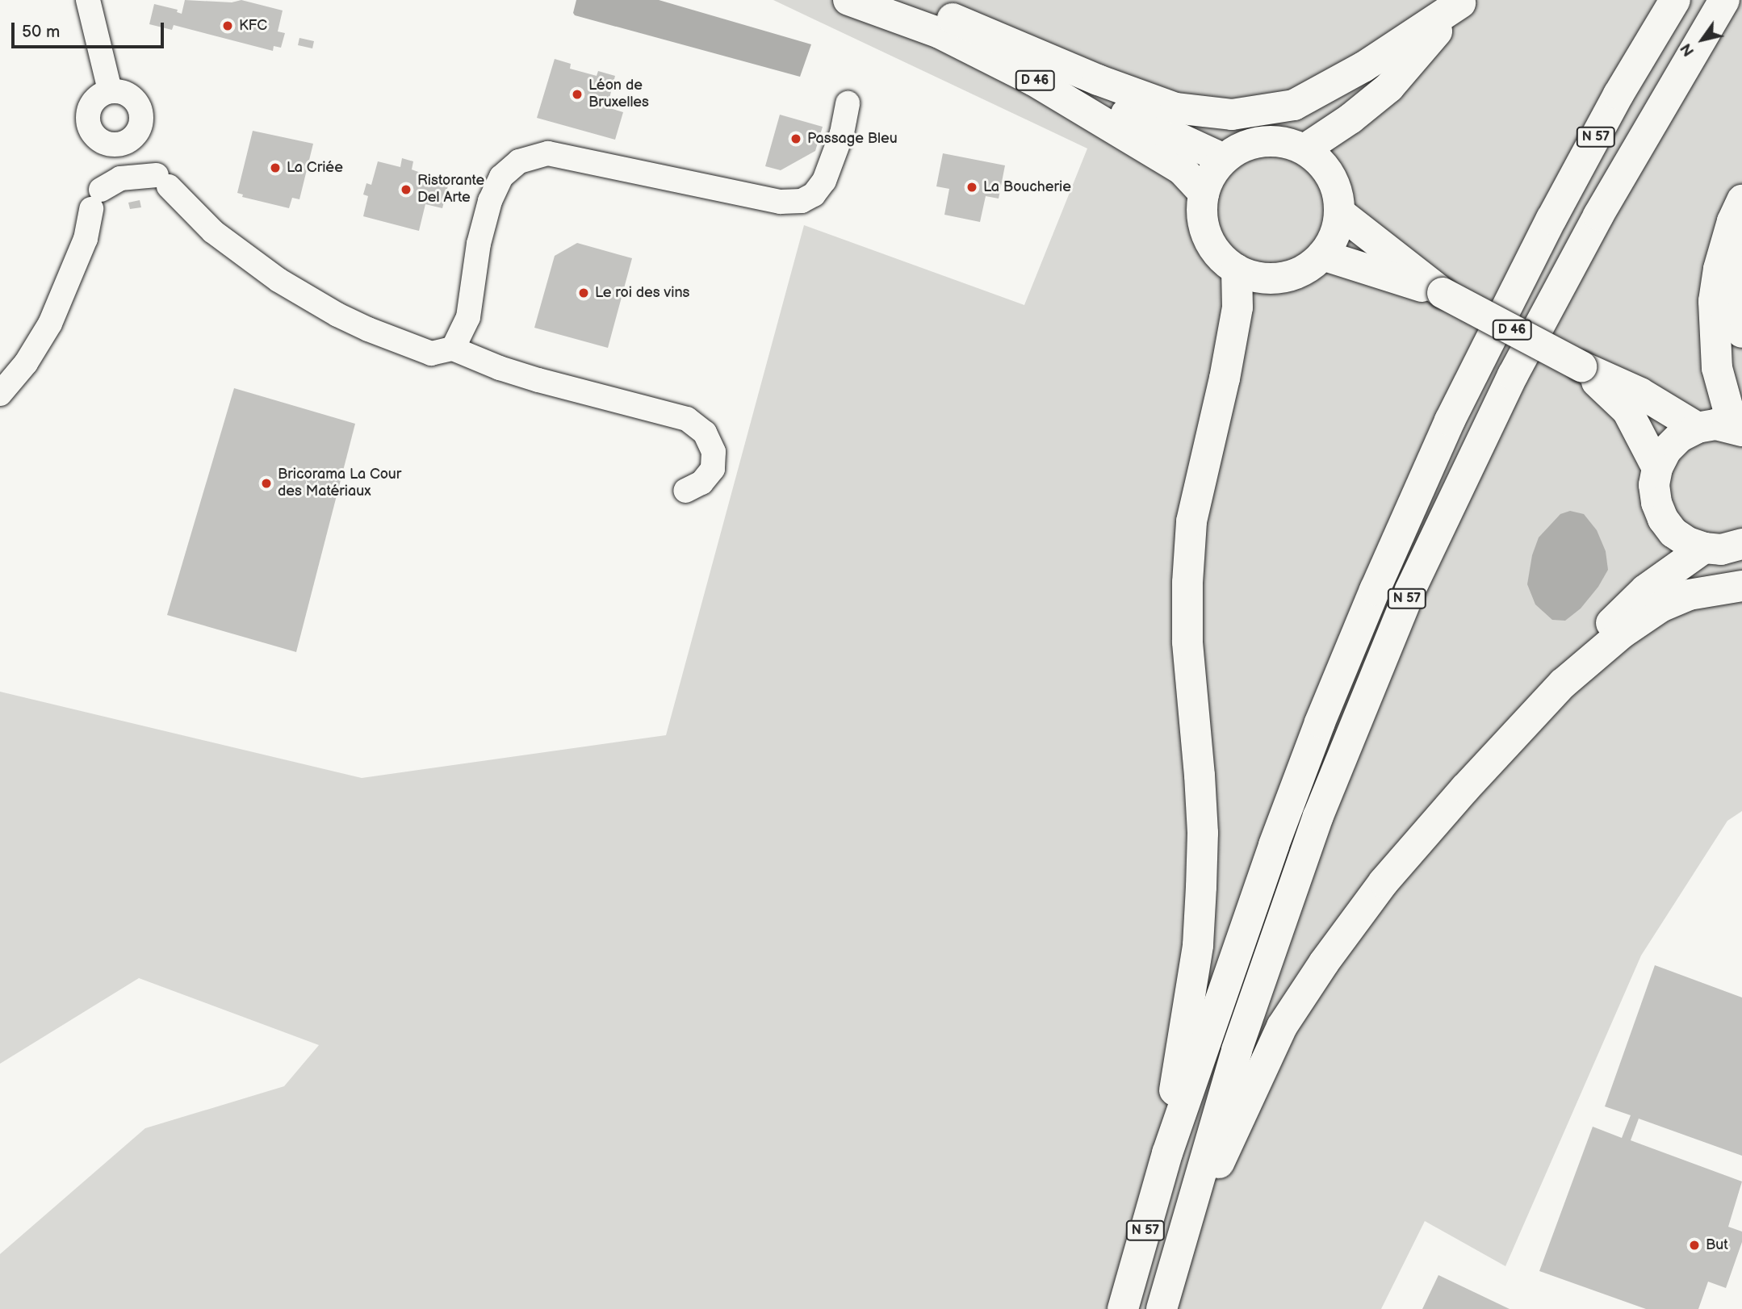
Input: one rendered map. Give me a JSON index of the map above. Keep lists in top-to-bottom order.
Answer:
{
  "streets": {
    "main road": ["D 46", "N 57"]
  },
  "places": [
    "KFC",
    "Léon de Bruxelles",
    "Passage Bleu",
    "La Criée",
    "La Boucherie",
    "Ristorante Del Arte",
    "Le roi des vins",
    "Bricorama La Cour des Matériaux",
    "But"
  ],
  "scale_bar": "50 m",
  "north": "bottom left"
}
